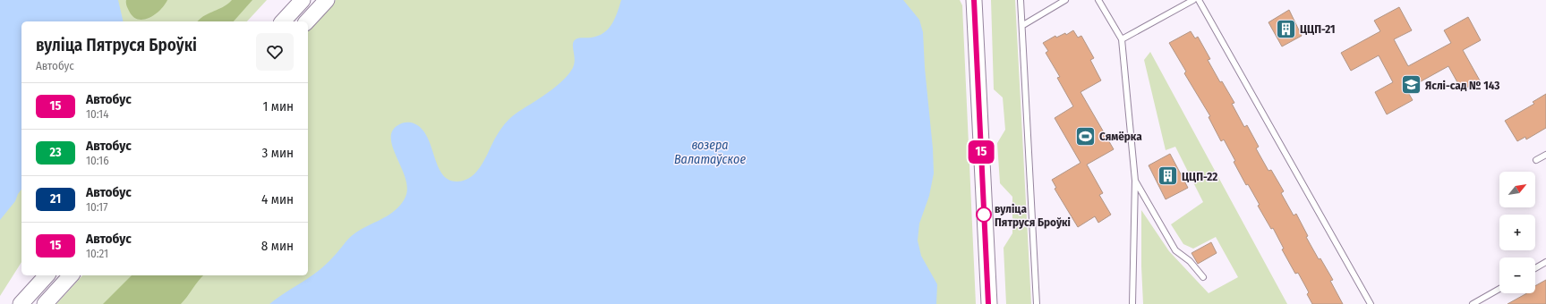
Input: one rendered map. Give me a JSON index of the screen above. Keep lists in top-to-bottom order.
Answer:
{
  "water": ["возера Валатаўское"],
  "places": {
    "building": ["ЦЦП-21", "ЦЦП-22"],
    "school or university": ["Яслі-сад № 143"],
    "sports": ["Сямёрка"],
    "other": ["вуліца Пятруся Броўкі"]
  },
  "lines": ["bus line 15"],
  "north": "top right",
  "page": {
    "on_map": "15",
    "heading": ["вуліца Пятруся Броўкі", "Автобус"],
    "list": [
      {
        "mark": "15",
        "name": "Автобус",
        "note": "10:14",
        "value": "1 мин"
      },
      {
        "mark": "23",
        "name": "Автобус",
        "note": "10:16",
        "value": "3 мин"
      },
      {
        "mark": "21",
        "name": "Автобус",
        "note": "10:17",
        "value": "4 мин"
      },
      {
        "mark": "15",
        "name": "Автобус",
        "note": "10:21",
        "value": "8 мин"
      }
    ],
    "map_buttons": ["+", "−"]
  }
}
